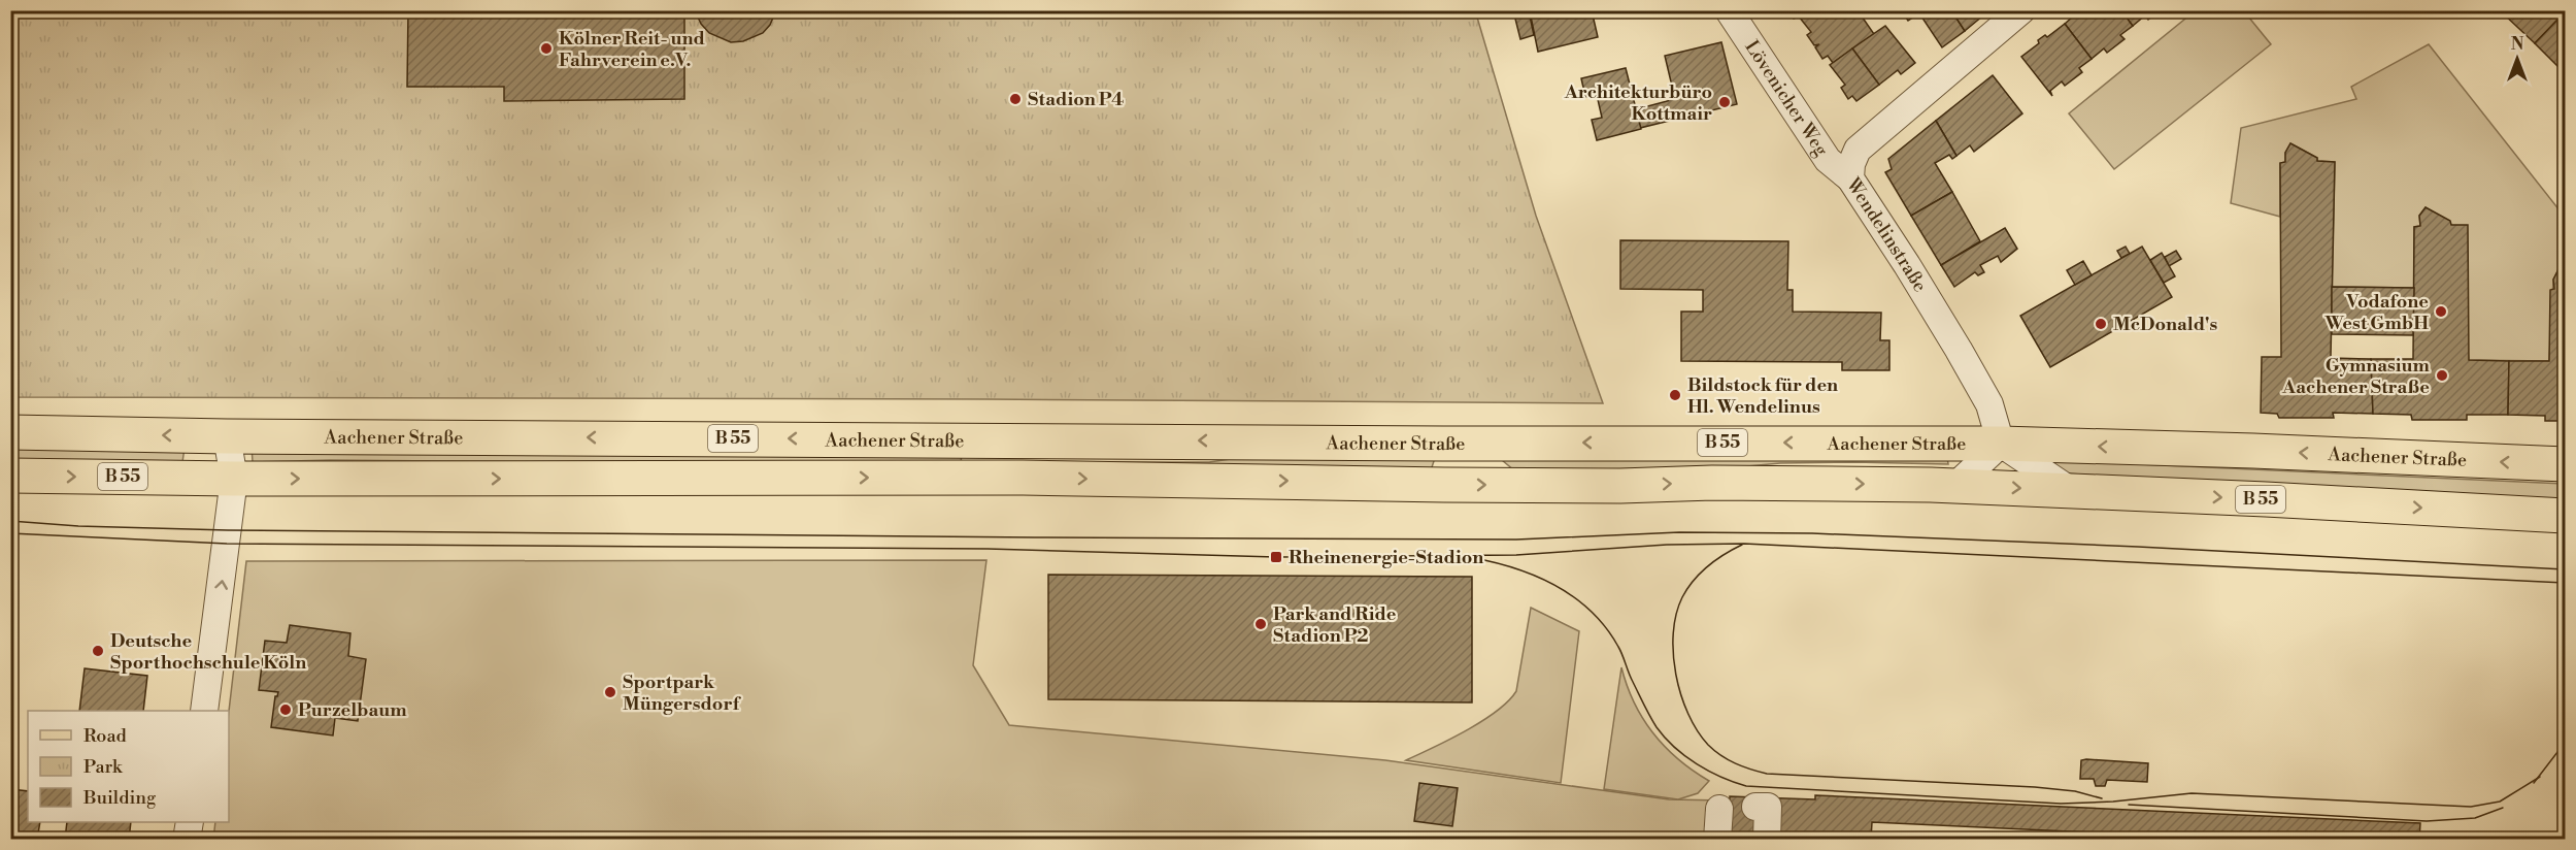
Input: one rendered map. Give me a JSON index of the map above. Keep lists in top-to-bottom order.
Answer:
{
  "streets": {
    "main road": ["Aachener Straße", "B 55"],
    "street": ["Lövenicher Weg", "Wendelinstraße"]
  },
  "crossings": [
    ["Lövenicher Weg", "Wendelinstraße"],
    ["Wendelinstraße", "Aachener Straße"]
  ],
  "places": {
    "other": [
      "Kölner Reit- und Fahrverein e.V.",
      "Stadion P4",
      "Architekturbüro Kottmair",
      "Vodafone West GmbH",
      "McDonald's",
      "Gymnasium Aachener Straße",
      "Bildstock für den Hl. Wendelinus",
      "Park and Ride Stadion P2",
      "Deutsche Sporthochschule Köln",
      "Sportpark Müngersdorf",
      "Purzelbaum"
    ],
    "transit": ["Rheinenergie-Stadion"]
  },
  "legend": ["Road", "Park", "Building"],
  "north": "top"
}
